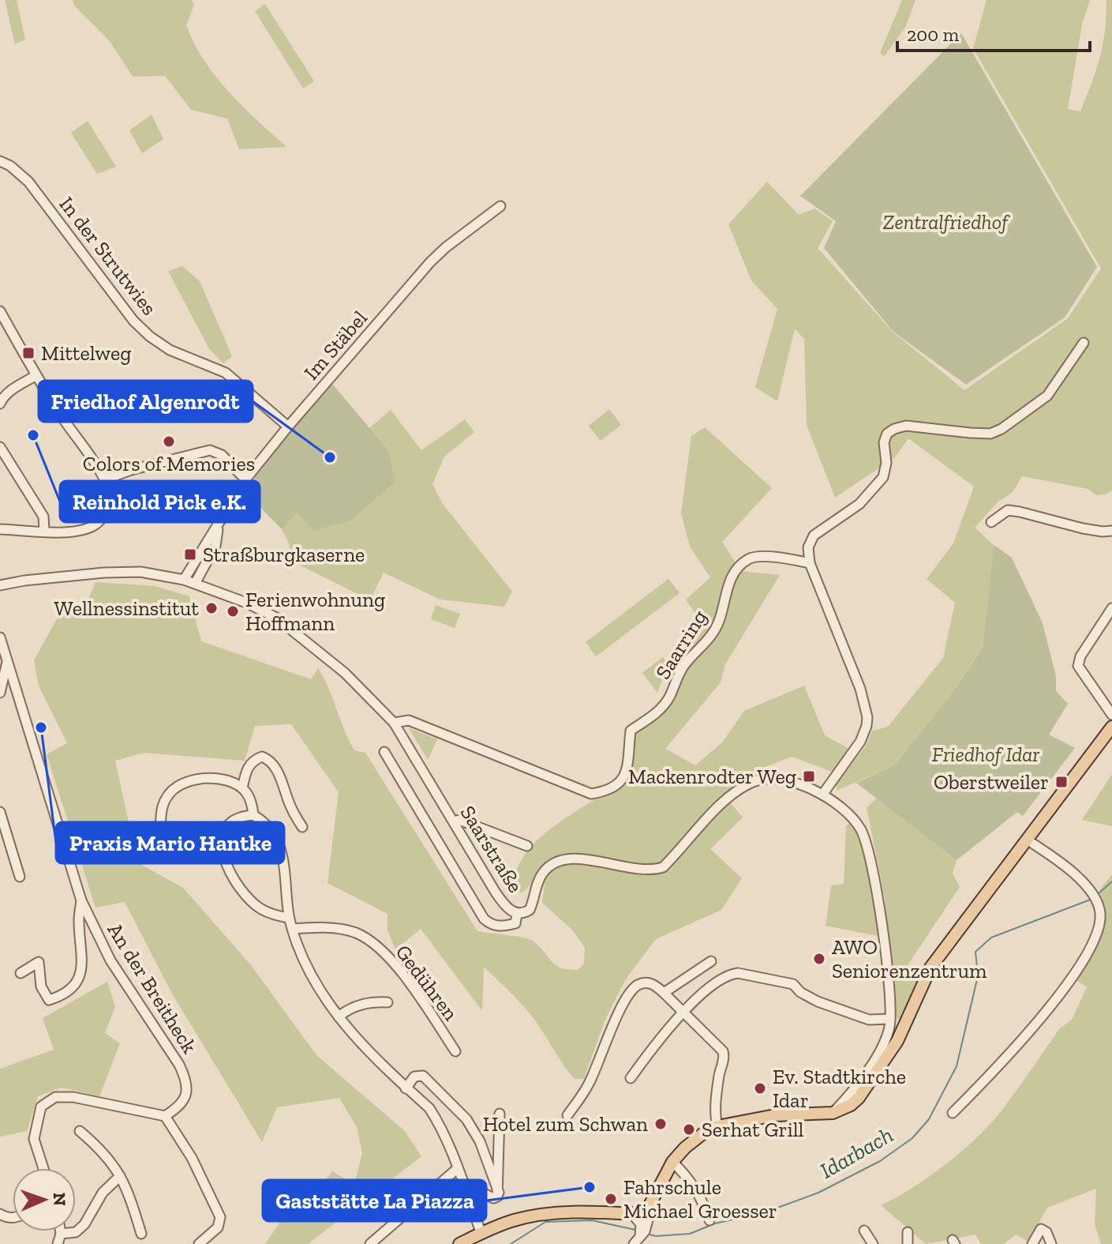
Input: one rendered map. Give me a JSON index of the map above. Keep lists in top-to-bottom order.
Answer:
{
  "streets": {
    "street": [
      "In der Strutwies",
      "Im Stäbel",
      "Saarring",
      "Saarstraße",
      "Gedühren",
      "An der Breitheck"
    ]
  },
  "crossings": [
    ["In der Strutwies", "Im Stäbel"],
    ["Im Stäbel", "Saarstraße"],
    ["Saarring", "Saarstraße"]
  ],
  "water": ["Idarbach"],
  "parks": ["Zentralfriedhof", "Friedhof Idar"],
  "places": {
    "transit": [
      "Mittelweg",
      "Straßburgkaserne",
      "Mackenrodter Weg",
      "Oberstweiler"
    ],
    "other": [
      "Reinhold Pick e.K.",
      "Colors of Memories",
      "Friedhof Algenrodt",
      "Wellnessinstitut",
      "Ferienwohnung Hoffmann",
      "Praxis Mario Hantke",
      "AWO Seniorenzentrum",
      "Ev. Stadtkirche Idar",
      "Hotel zum Schwan",
      "Serhat Grill",
      "Gaststätte La Piazza",
      "Fahrschule Michael Groesser"
    ]
  },
  "scale_bar": "200 m",
  "north": "right"
}
